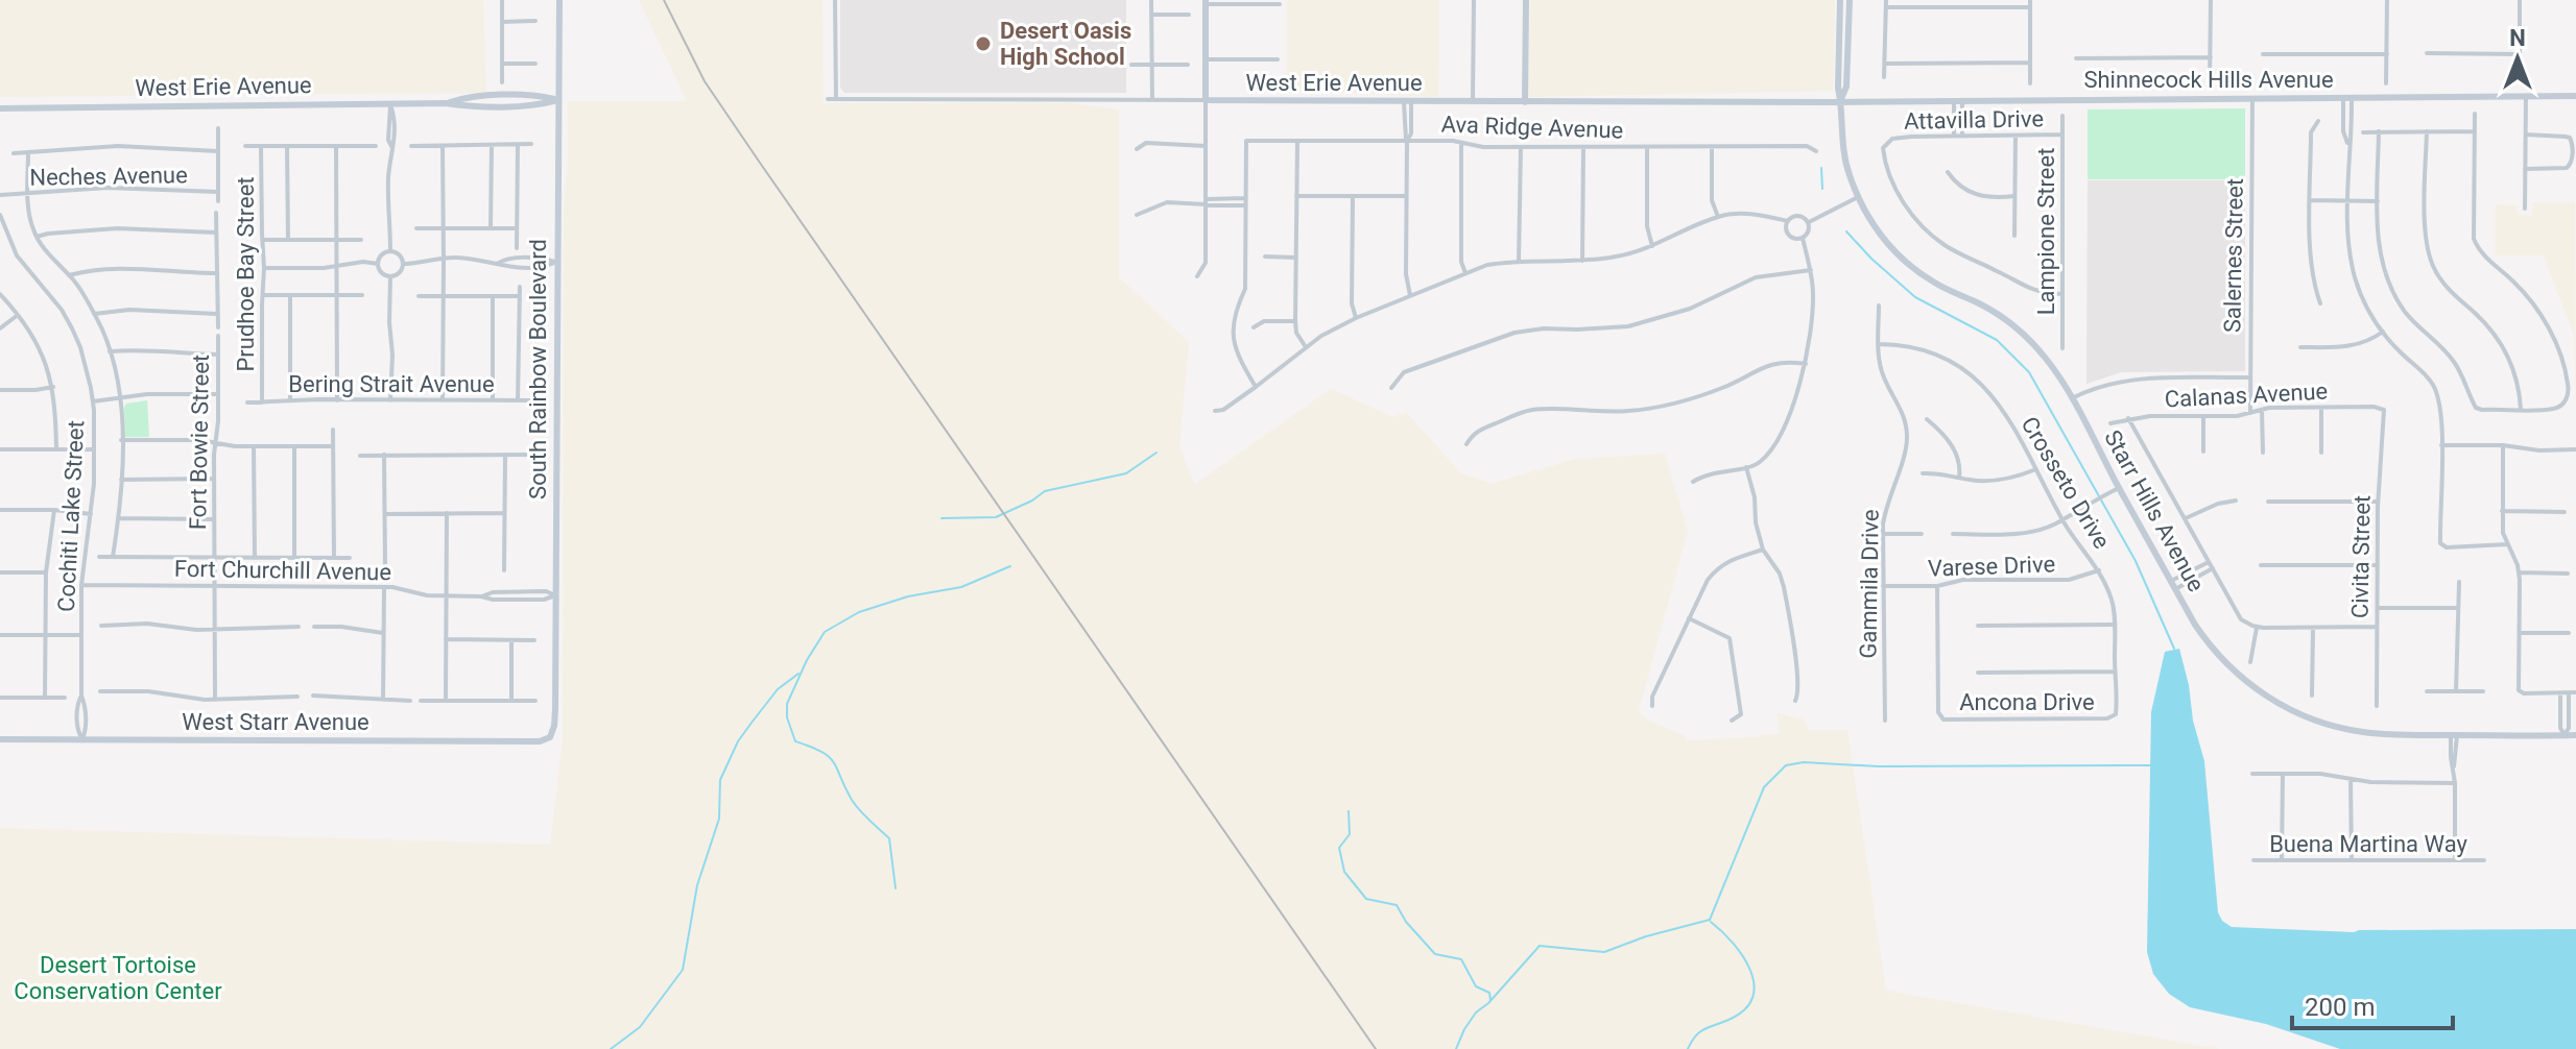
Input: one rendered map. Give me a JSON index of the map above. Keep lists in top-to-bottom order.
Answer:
{
  "streets": {
    "street": [
      "Shinnecock Hills Avenue",
      "West Erie Avenue",
      "Attavilla Drive",
      "Ava Ridge Avenue",
      "Neches Avenue",
      "Lampione Street",
      "Salernes Street",
      "Prudhoe Bay Street",
      "South Rainbow Boulevard",
      "Bering Strait Avenue",
      "Calanas Avenue",
      "Fort Bowie Street",
      "Crosseto Drive",
      "Starr Hills Avenue",
      "Cochiti Lake Street",
      "Civita Street",
      "Varese Drive",
      "Fort Churchill Avenue",
      "Gammila Drive",
      "Ancona Drive",
      "West Starr Avenue",
      "Buena Martina Way"
    ]
  },
  "crossings": [
    ["Shinnecock Hills Avenue", "West Erie Avenue"],
    ["Shinnecock Hills Avenue", "Salernes Street"],
    ["Shinnecock Hills Avenue", "Starr Hills Avenue"],
    ["West Erie Avenue", "South Rainbow Boulevard"],
    ["West Erie Avenue", "Starr Hills Avenue"],
    ["Attavilla Drive", "Lampione Street"],
    ["Salernes Street", "Calanas Avenue"],
    ["Prudhoe Bay Street", "Bering Strait Avenue"],
    ["South Rainbow Boulevard", "Fort Churchill Avenue"],
    ["South Rainbow Boulevard", "West Starr Avenue"],
    ["Calanas Avenue", "Civita Street"],
    ["Fort Bowie Street", "Fort Churchill Avenue"],
    ["Crosseto Drive", "Varese Drive"],
    ["Crosseto Drive", "Gammila Drive"],
    ["Crosseto Drive", "Ancona Drive"],
    ["Cochiti Lake Street", "Fort Churchill Avenue"],
    ["Cochiti Lake Street", "West Starr Avenue"],
    ["Varese Drive", "Gammila Drive"],
    ["Varese Drive", "Ancona Drive"]
  ],
  "parks": ["Desert Tortoise Conservation Center"],
  "places": ["Desert Oasis High School"],
  "scale_bar": "200 m",
  "north": "top"
}
